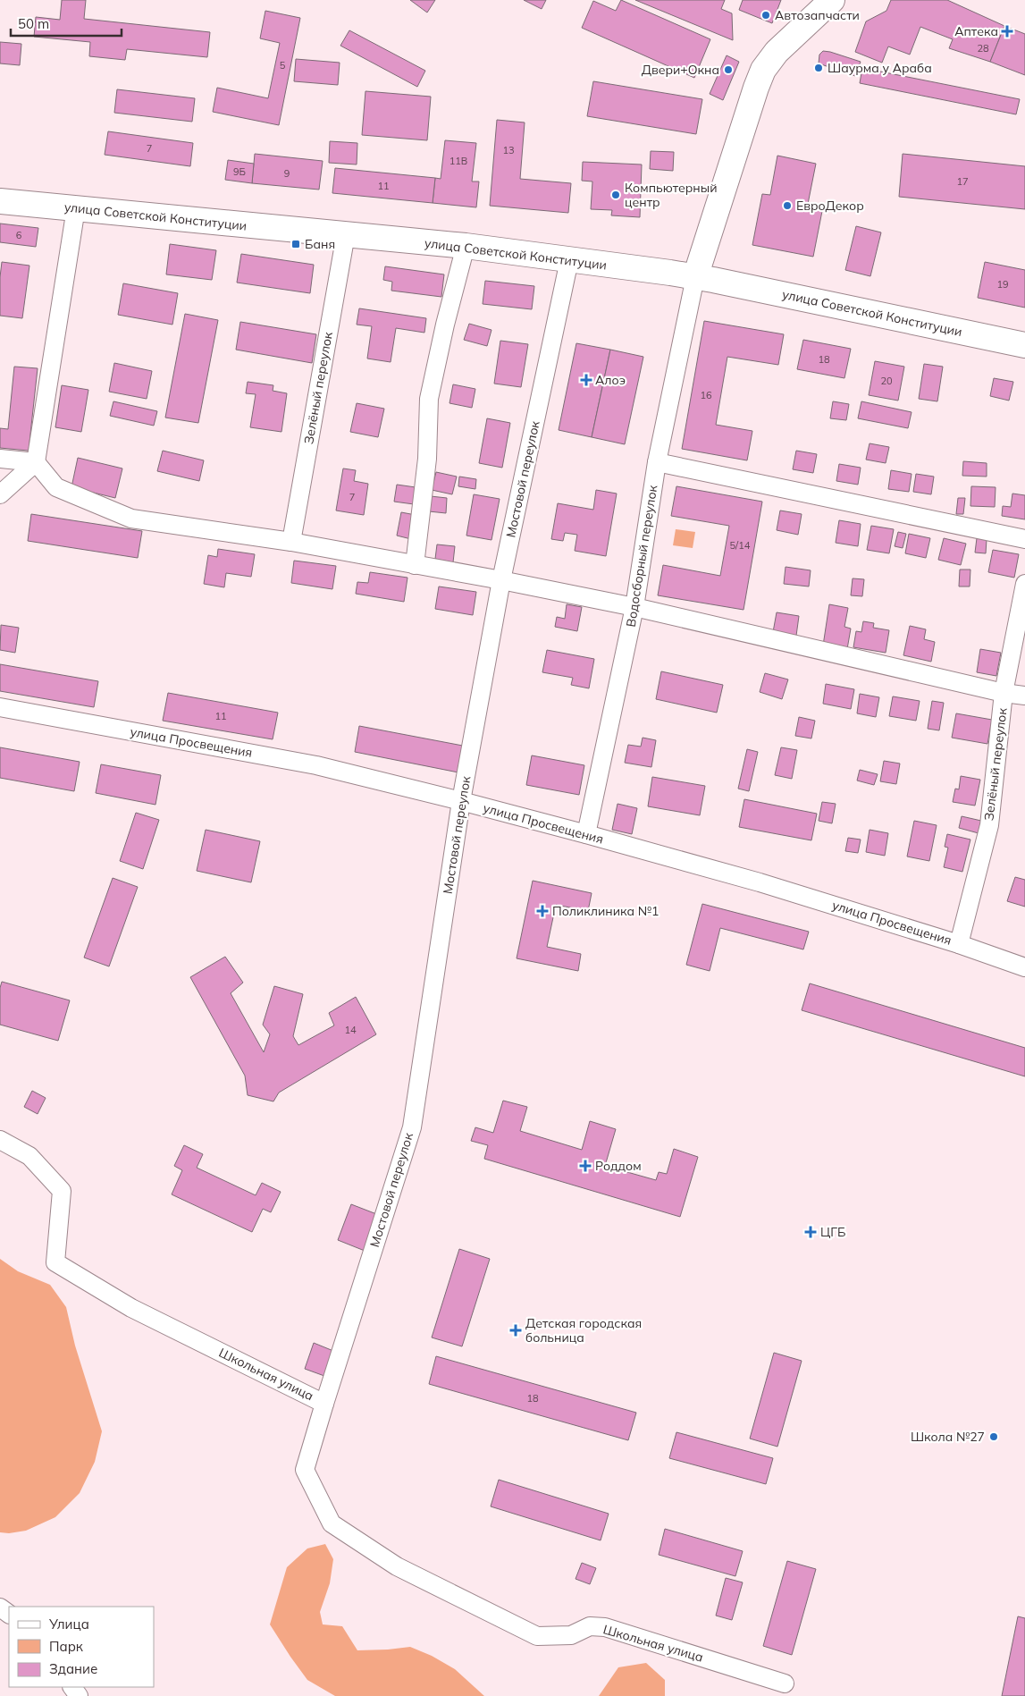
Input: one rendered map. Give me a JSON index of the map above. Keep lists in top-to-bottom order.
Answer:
{
  "streets": {
    "main road": ["улица Советской Конституции"],
    "street": [
      "Зелёный переулок",
      "Мостовой переулок",
      "Водосборный переулок",
      "улица Просвещения",
      "Школьная улица"
    ]
  },
  "crossings": [
    ["улица Советской Конституции", "Зелёный переулок"],
    ["улица Советской Конституции", "Мостовой переулок"],
    ["улица Советской Конституции", "Водосборный переулок"],
    ["Зелёный переулок", "улица Просвещения"],
    ["Мостовой переулок", "улица Просвещения"],
    ["Мостовой переулок", "Школьная улица"],
    ["Водосборный переулок", "улица Просвещения"]
  ],
  "places": {
    "other": [
      "Автозапчасти",
      "Шаурма у Араба",
      "Двери+Окна",
      "Компьютерный центр",
      "ЕвроДекор",
      "Школа №27"
    ],
    "health": [
      "Аптека",
      "Алоэ",
      "Поликлиника №1",
      "Роддом",
      "ЦГБ",
      "Детская городская больница"
    ],
    "transit": ["Баня"]
  },
  "house_numbers": [
    "28",
    "5",
    "7",
    "13",
    "11В",
    "9Б",
    "9",
    "17",
    "11",
    "6",
    "19",
    "18",
    "20",
    "16",
    "7",
    "5/14",
    "11",
    "14",
    "18"
  ],
  "legend": ["Улица", "Парк", "Здание"],
  "scale_bar": "50 m"
}
